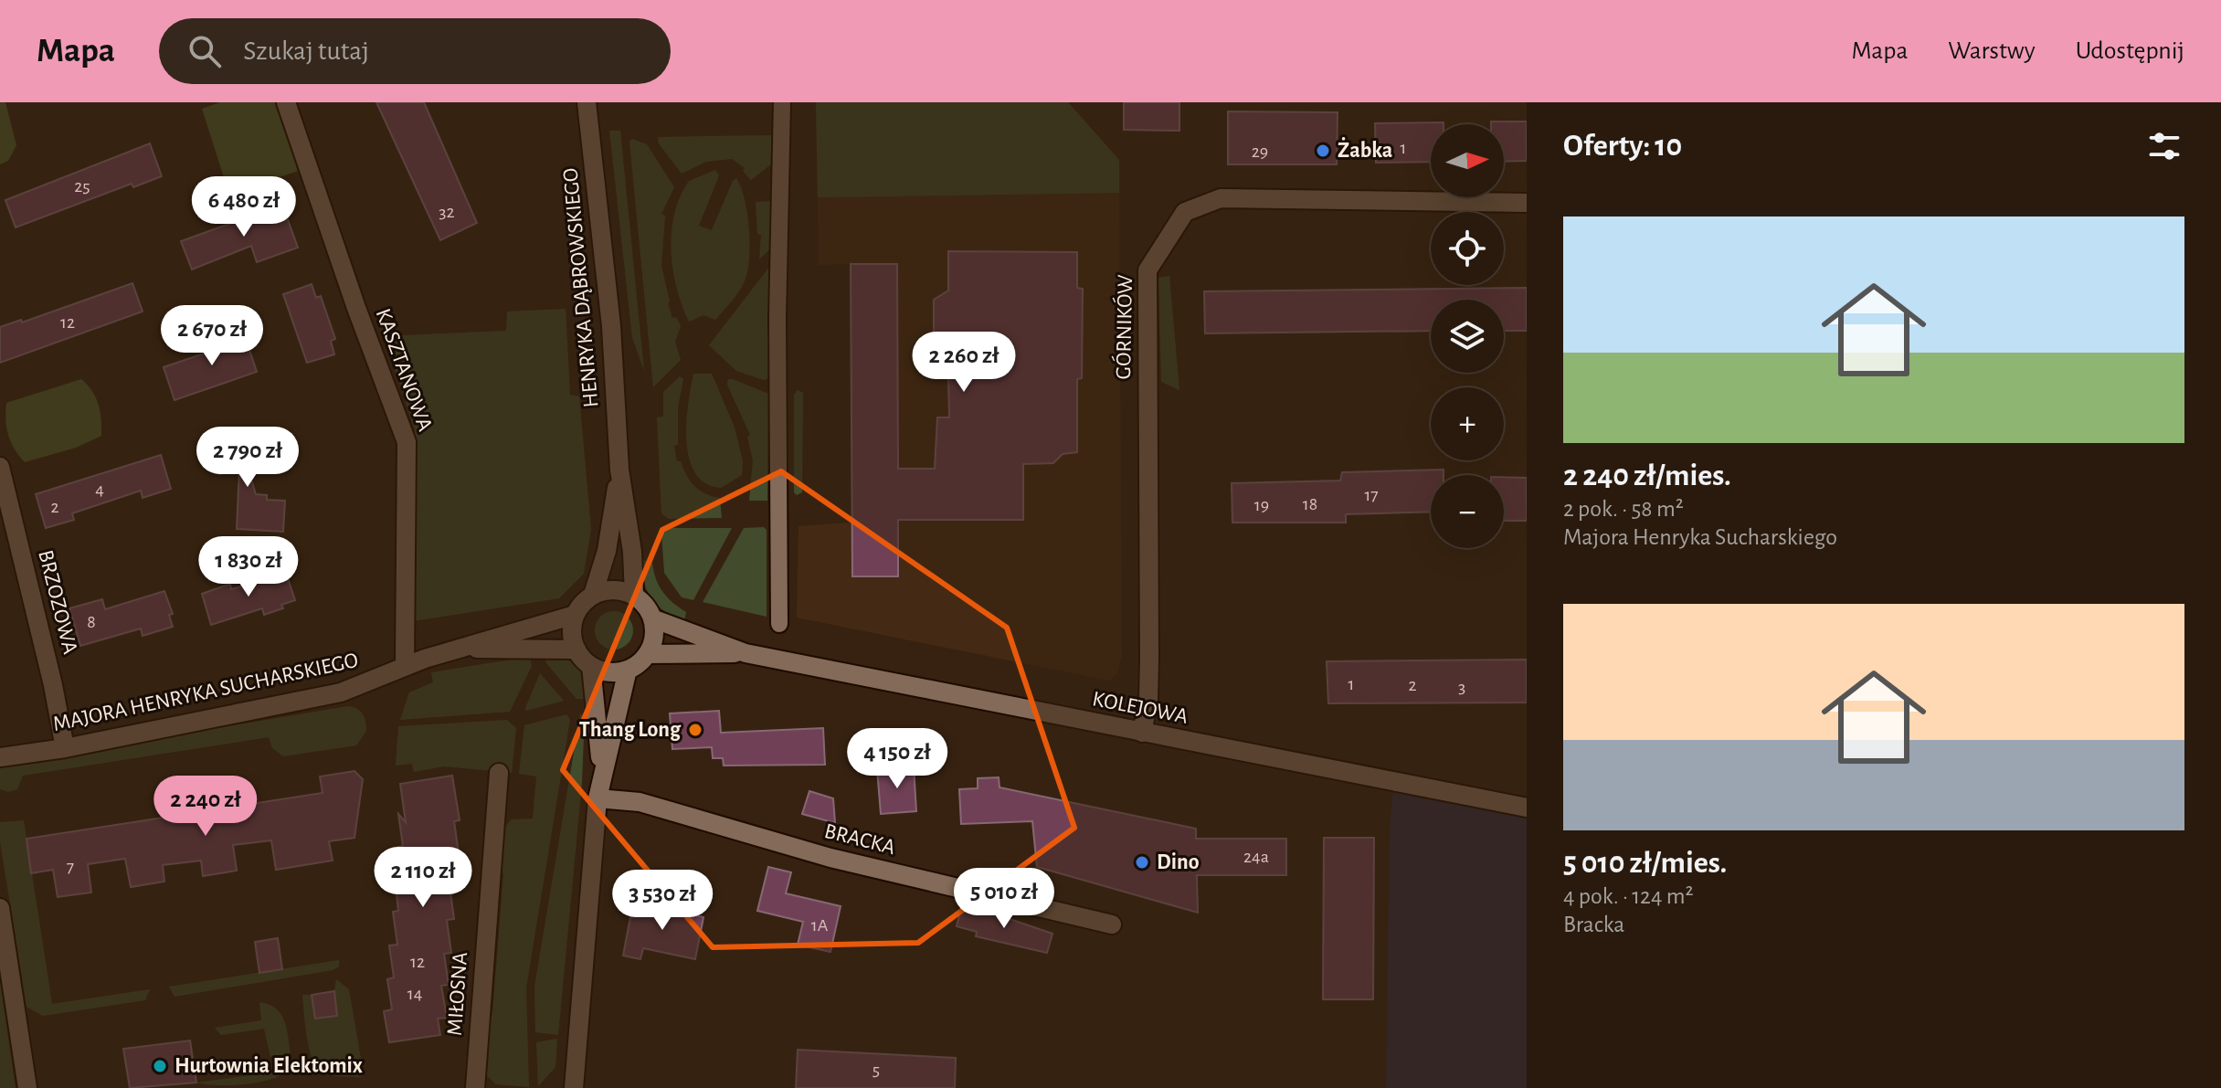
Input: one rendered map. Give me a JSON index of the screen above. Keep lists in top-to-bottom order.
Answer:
{
  "streets": {
    "street": [
      "HENRYKA DĄBROWSKIEGO",
      "GÓRNIKÓW",
      "KASZTANOWA",
      "BRZOZOWA",
      "MAJORA HENRYKA SUCHARSKIEGO",
      "KOLEJOWA",
      "BRACKA",
      "MIŁOSNA"
    ]
  },
  "crossings": [
    ["GÓRNIKÓW", "KOLEJOWA"],
    ["KASZTANOWA", "MAJORA HENRYKA SUCHARSKIEGO"],
    ["BRZOZOWA", "MAJORA HENRYKA SUCHARSKIEGO"],
    ["MAJORA HENRYKA SUCHARSKIEGO", "KOLEJOWA"]
  ],
  "places": [
    "Żabka",
    "Thang Long",
    "Dino",
    "Hurtownia Elektomix"
  ],
  "house_numbers": [
    "1",
    "29",
    "25",
    "32",
    "12",
    "4",
    "17",
    "18",
    "19",
    "2",
    "8",
    "1",
    "2",
    "3",
    "24a",
    "7",
    "1A",
    "12",
    "14",
    "5"
  ],
  "north": "right",
  "page": {
    "header": "Mapa",
    "search": "Szukaj tutaj",
    "nav": ["Mapa", "Warstwy", "Udostępnij"],
    "heading": "Oferty: 10",
    "map_buttons": ["+", "−"],
    "price": [
      "6 480 zł",
      "2 670 zł",
      "2 260 zł",
      "2 790 zł",
      "1 830 zł",
      "4 150 zł",
      "2 240 zł",
      "2 110 zł",
      "5 010 zł",
      "3 530 zł"
    ],
    "list": [
      {
        "name": "2 240 zł/mies.",
        "note": "2 pok. · 58 m² · Majora Henryka Sucharskiego"
      },
      {
        "name": "5 010 zł/mies.",
        "note": "4 pok. · 124 m² · Bracka"
      }
    ]
  }
}
